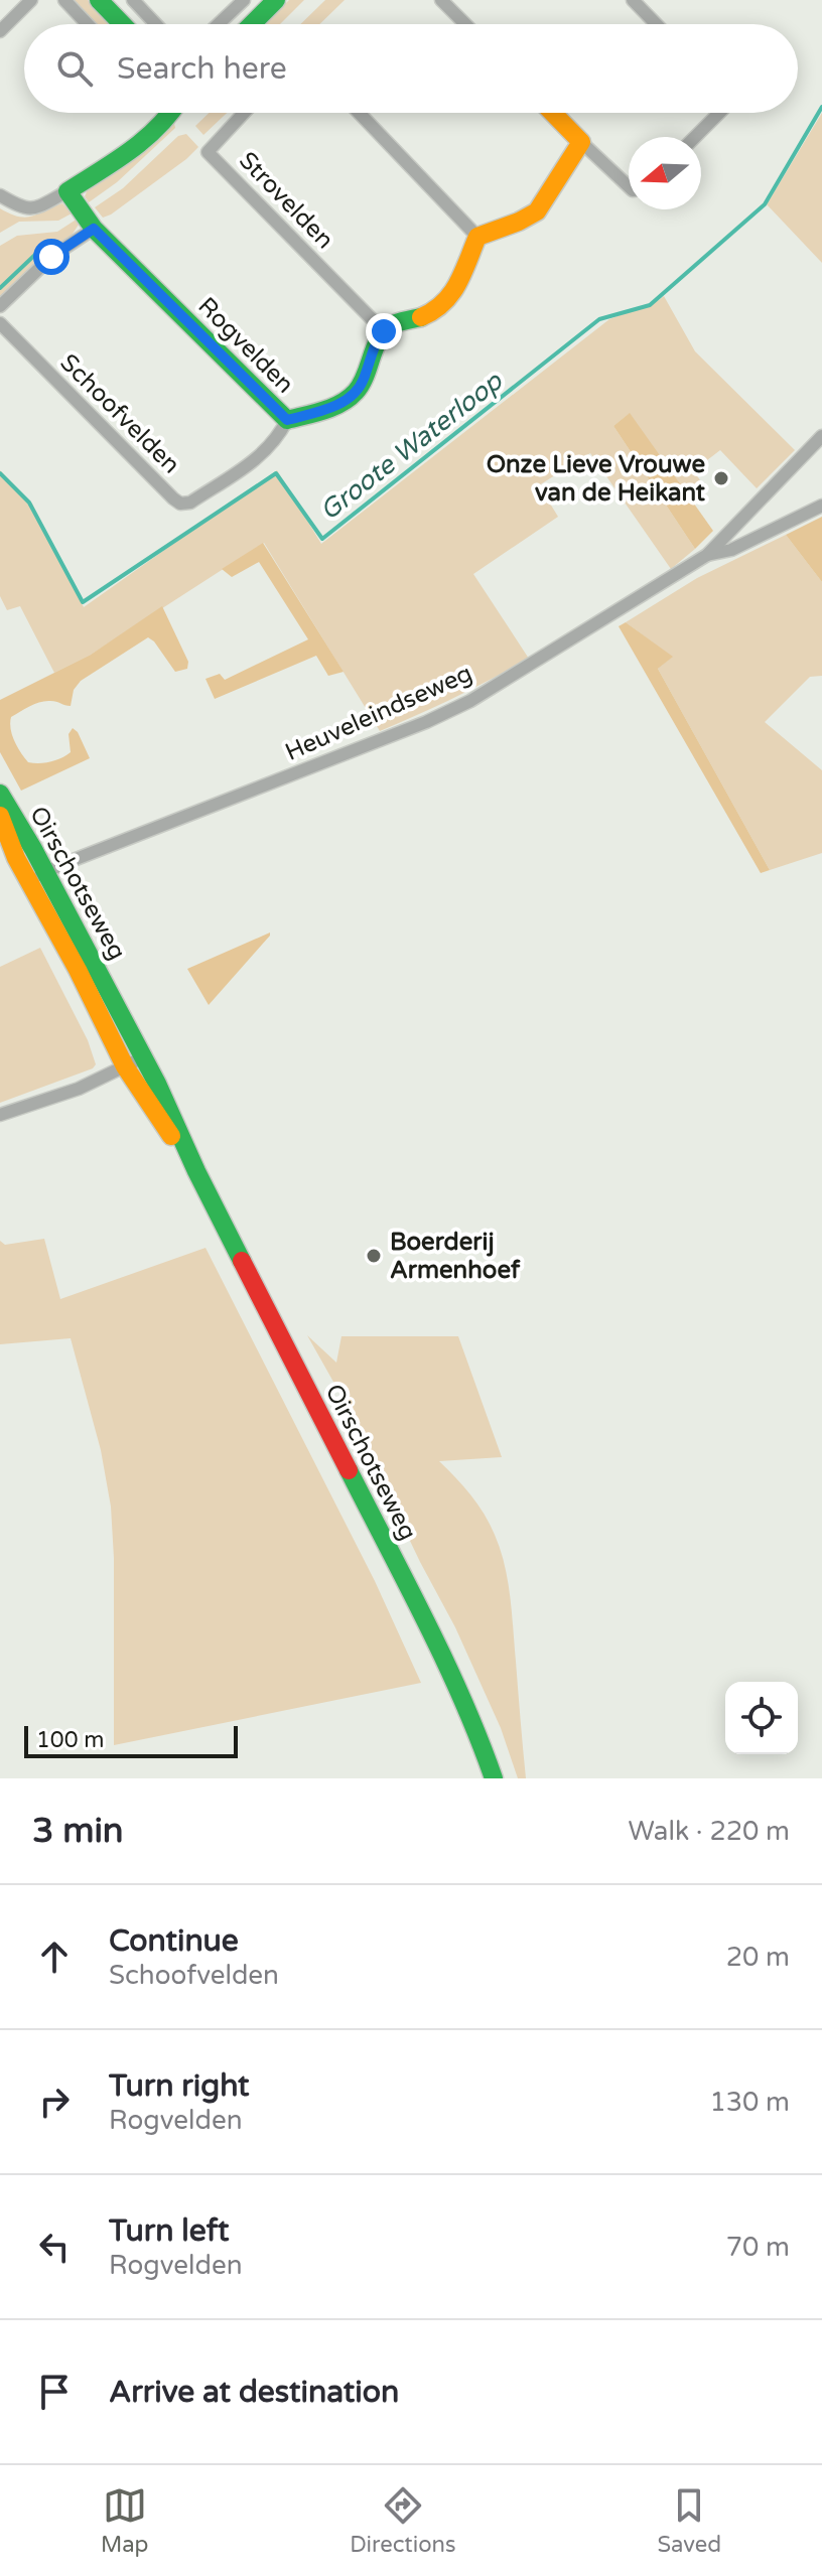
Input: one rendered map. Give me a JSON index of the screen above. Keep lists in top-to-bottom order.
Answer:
{
  "streets": {
    "main road": ["Rogvelden", "Oirschotseweg"],
    "street": ["Strovelden", "Schoofvelden", "Heuveleindseweg"]
  },
  "crossings": [
    ["Strovelden", "Rogvelden"],
    ["Rogvelden", "Schoofvelden"],
    ["Heuveleindseweg", "Oirschotseweg"]
  ],
  "water": ["Groote Waterloop"],
  "places": ["Onze Lieve Vrouwe van de Heikant", "Boerderij Armenhoef"],
  "scale_bar": "100 m",
  "north": "left",
  "page": {
    "search": "Search here",
    "scale": "100 m",
    "heading": ["3 min", "Walk · 220 m"],
    "list": [
      ["Continue", "Schoofvelden", "20 m"],
      ["Turn right", "Rogvelden", "130 m"],
      ["Turn left", "Rogvelden", "70 m"],
      "Arrive at destination"
    ],
    "nav": ["Map", "Directions", "Saved"]
  }
}
